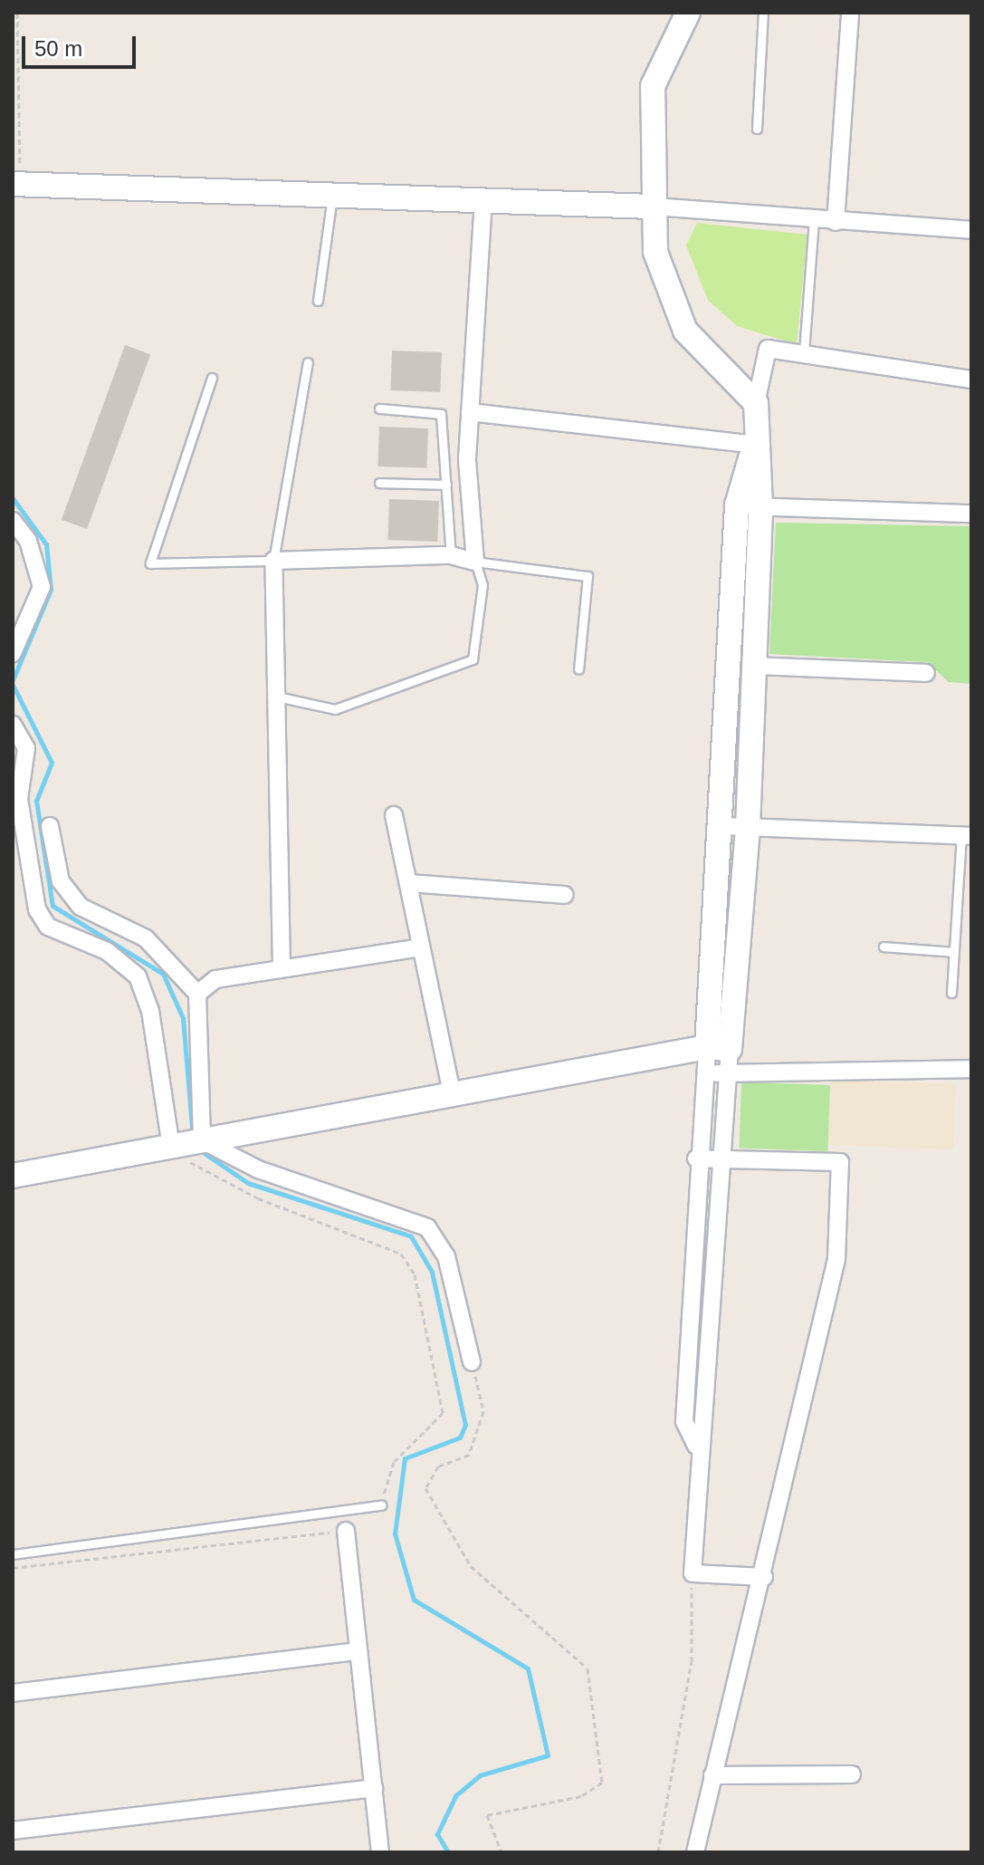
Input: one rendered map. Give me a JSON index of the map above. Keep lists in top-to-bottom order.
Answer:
{
  "scale_bar": "50 m"
}
